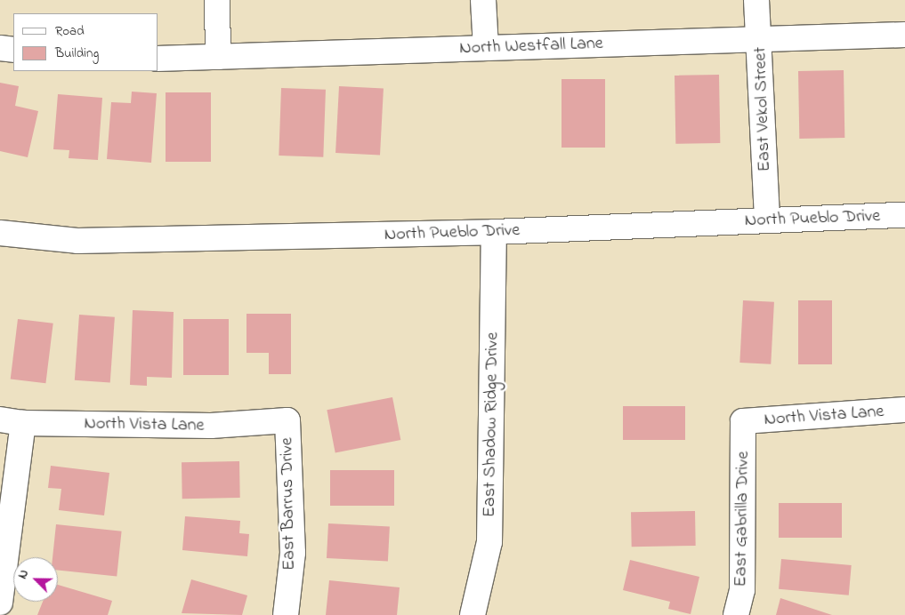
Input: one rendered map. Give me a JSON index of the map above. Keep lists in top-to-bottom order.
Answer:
{
  "streets": {
    "street": [
      "North Westfall Lane",
      "East Vekol Street",
      "North Pueblo Drive",
      "North Vista Lane",
      "East Shadow Ridge Drive",
      "East Barrus Drive",
      "East Gabrilla Drive"
    ]
  },
  "crossings": [
    ["North Westfall Lane", "East Vekol Street"],
    ["East Vekol Street", "North Pueblo Drive"],
    ["North Pueblo Drive", "East Shadow Ridge Drive"],
    ["North Vista Lane", "East Barrus Drive"],
    ["North Vista Lane", "East Gabrilla Drive"]
  ],
  "legend": ["Road", "Building"],
  "north": "top left"
}
